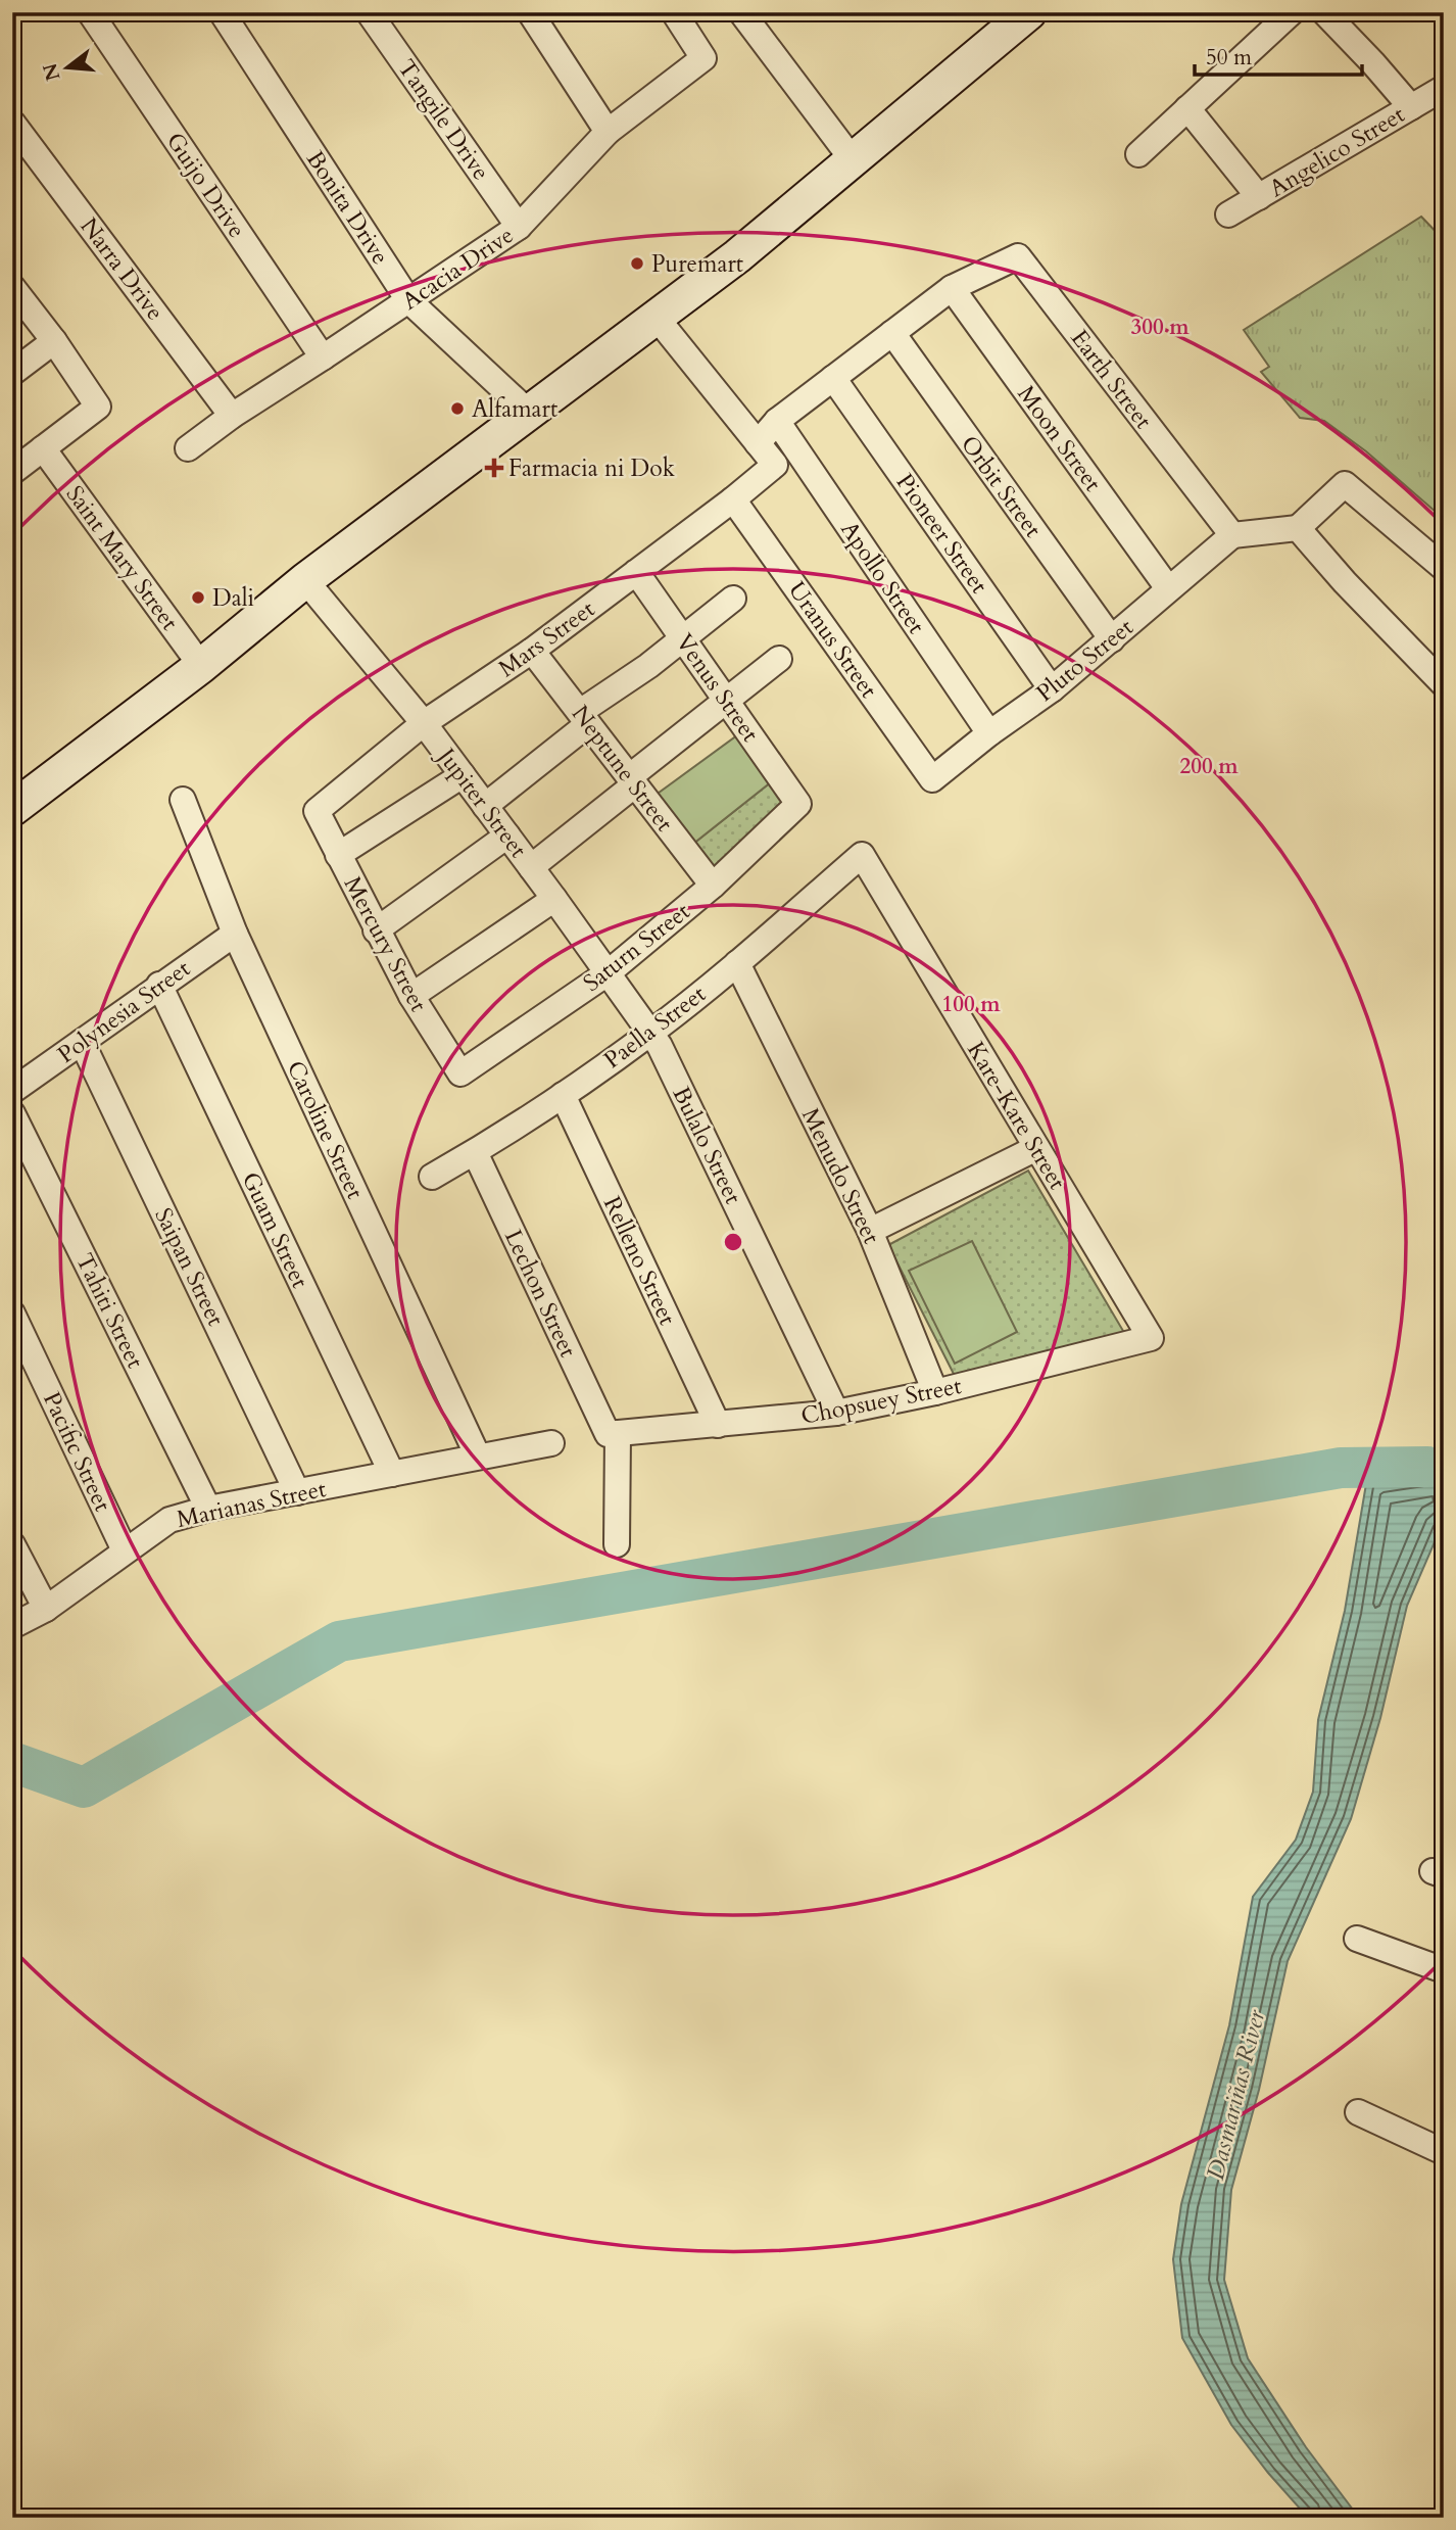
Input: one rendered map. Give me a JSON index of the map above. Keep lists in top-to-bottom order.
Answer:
{
  "streets": {
    "street": [
      "Tangile Drive",
      "Angelico Street",
      "Guijo Drive",
      "Bonita Drive",
      "Acacia Drive",
      "Narra Drive",
      "Earth Street",
      "Moon Street",
      "Orbit Street",
      "Pioneer Street",
      "Saint Mary Street",
      "Apollo Street",
      "Mars Street",
      "Uranus Street",
      "Pluto Street",
      "Venus Street",
      "Neptune Street",
      "Jupiter Street",
      "Mercury Street",
      "Saturn Street",
      "Polynesia Street",
      "Paella Street",
      "Kare-Kare Street",
      "Caroline Street",
      "Bulalo Street",
      "Menudo Street",
      "Guam Street",
      "Relleno Street",
      "Saipan Street",
      "Lechon Street",
      "Tahiti Street",
      "Chopsuey Street",
      "Pacific Street",
      "Marianas Street"
    ]
  },
  "crossings": [
    ["Tangile Drive", "Acacia Drive"],
    ["Guijo Drive", "Acacia Drive"],
    ["Bonita Drive", "Acacia Drive"],
    ["Acacia Drive", "Narra Drive"],
    ["Earth Street", "Moon Street"],
    ["Earth Street", "Orbit Street"],
    ["Earth Street", "Pioneer Street"],
    ["Earth Street", "Apollo Street"],
    ["Earth Street", "Mars Street"],
    ["Earth Street", "Pluto Street"],
    ["Moon Street", "Pluto Street"],
    ["Orbit Street", "Pluto Street"],
    ["Pioneer Street", "Pluto Street"],
    ["Apollo Street", "Pluto Street"],
    ["Mars Street", "Uranus Street"],
    ["Mars Street", "Venus Street"],
    ["Mars Street", "Neptune Street"],
    ["Mars Street", "Jupiter Street"],
    ["Mars Street", "Mercury Street"],
    ["Uranus Street", "Pluto Street"],
    ["Venus Street", "Saturn Street"],
    ["Neptune Street", "Saturn Street"],
    ["Jupiter Street", "Saturn Street"],
    ["Jupiter Street", "Paella Street"],
    ["Jupiter Street", "Bulalo Street"],
    ["Mercury Street", "Saturn Street"],
    ["Polynesia Street", "Caroline Street"],
    ["Polynesia Street", "Guam Street"],
    ["Polynesia Street", "Saipan Street"],
    ["Paella Street", "Kare-Kare Street"],
    ["Paella Street", "Bulalo Street"],
    ["Paella Street", "Menudo Street"],
    ["Paella Street", "Relleno Street"],
    ["Paella Street", "Lechon Street"],
    ["Kare-Kare Street", "Chopsuey Street"],
    ["Caroline Street", "Marianas Street"],
    ["Bulalo Street", "Chopsuey Street"],
    ["Menudo Street", "Chopsuey Street"],
    ["Guam Street", "Marianas Street"],
    ["Relleno Street", "Chopsuey Street"],
    ["Saipan Street", "Marianas Street"],
    ["Lechon Street", "Chopsuey Street"],
    ["Tahiti Street", "Marianas Street"],
    ["Pacific Street", "Marianas Street"]
  ],
  "water": ["Dasmariñas River"],
  "places": {
    "other": ["Puremart", "Alfamart", "Dali"],
    "health": ["Farmacia ni Dok"]
  },
  "scale_bar": "50 m",
  "north": "left",
  "rings": ["300 m", "200 m", "100 m"]
}
